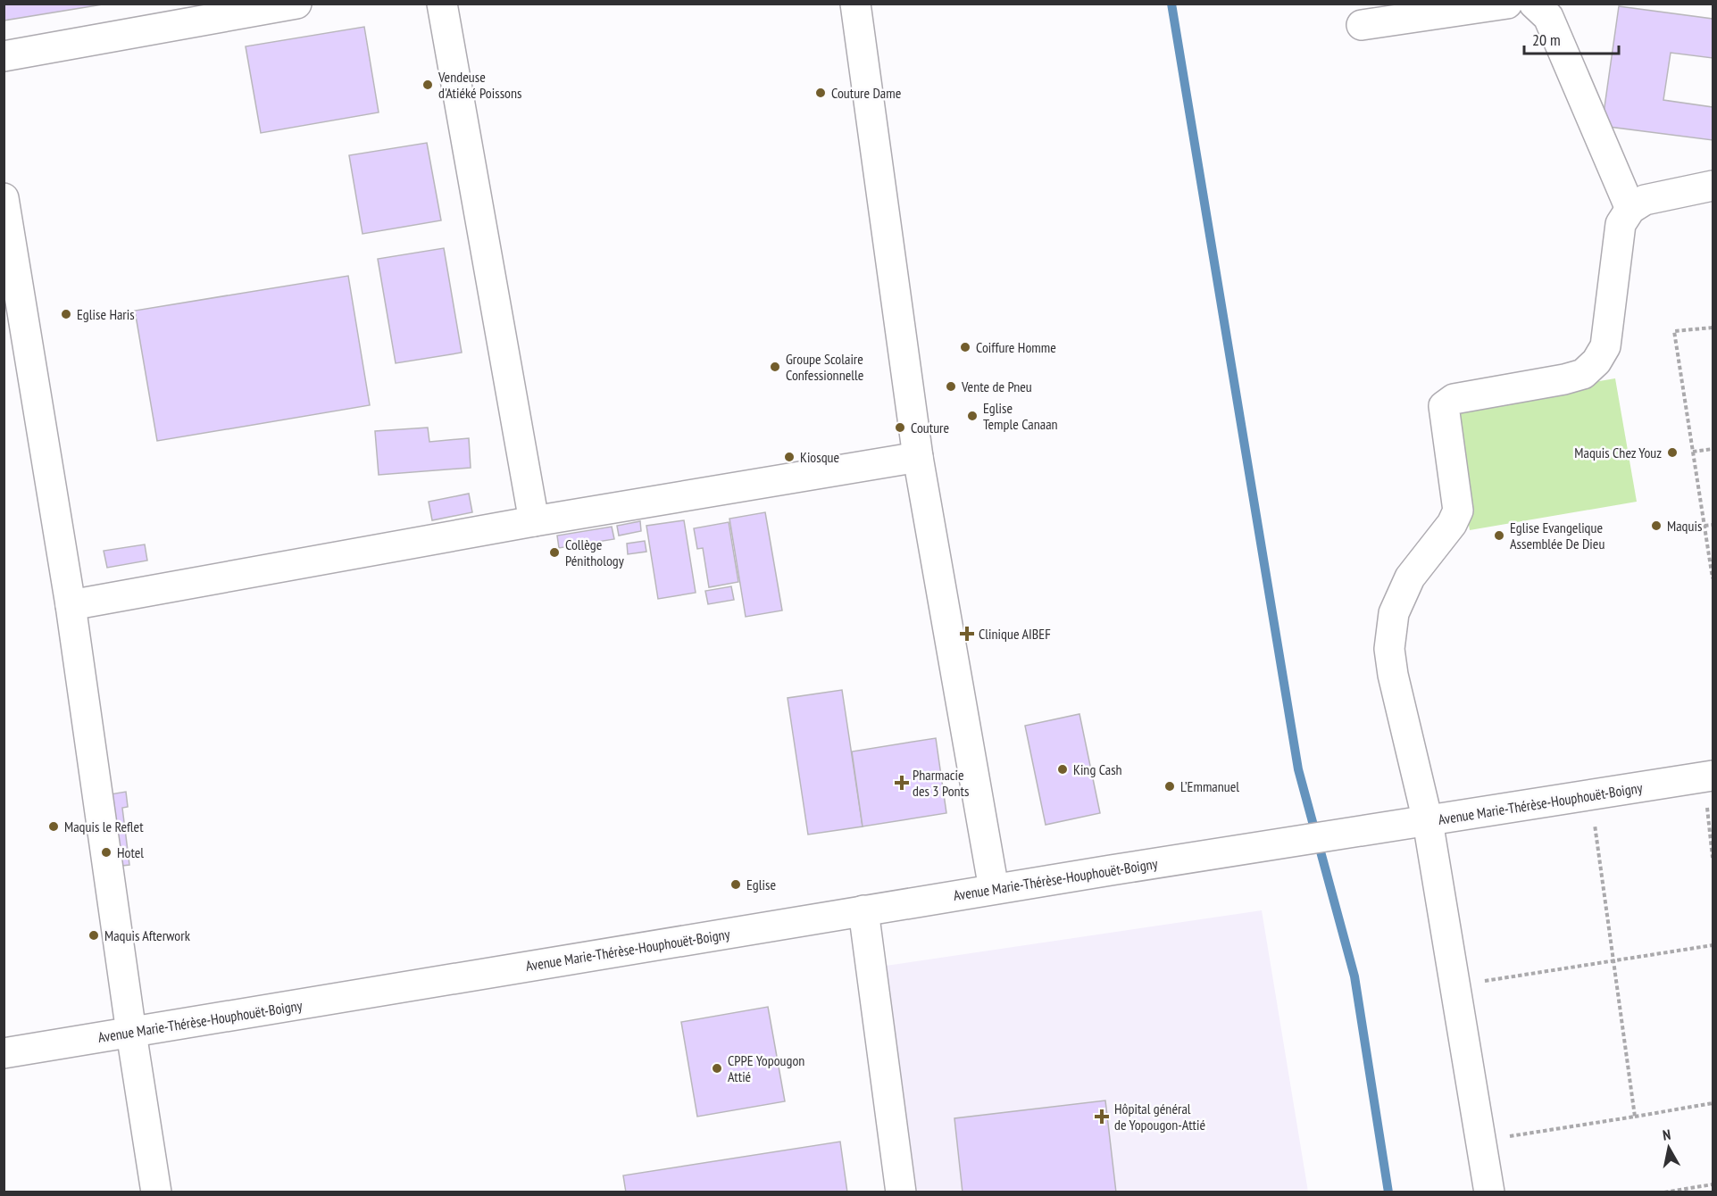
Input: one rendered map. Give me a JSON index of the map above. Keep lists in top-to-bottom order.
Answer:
{
  "streets": {
    "street": ["Avenue Marie-Thérèse-Houphouët-Boigny"]
  },
  "places": {
    "other": [
      "Vendeuse d'Atiéké Poissons",
      "Couture Dame",
      "Eglise Haris",
      "Coiffure Homme",
      "Groupe Scolaire Confessionnelle",
      "Vente de Pneu",
      "Eglise Temple Canaan",
      "Couture",
      "Maquis Chez Youz",
      "Kiosque",
      "Maquis",
      "Eglise Evangelique Assemblée De Dieu",
      "Collège Pénithology",
      "King Cash",
      "L’Emmanuel",
      "Maquis le Reflet",
      "Hotel",
      "Eglise",
      "Maquis Afterwork",
      "CPPE Yopougon Attié"
    ],
    "health": ["Clinique AIBEF", "Pharmacie des 3 Ponts", "Hôpital général de Yopougon-Attié"]
  },
  "scale_bar": "20 m",
  "north": "top"
}
